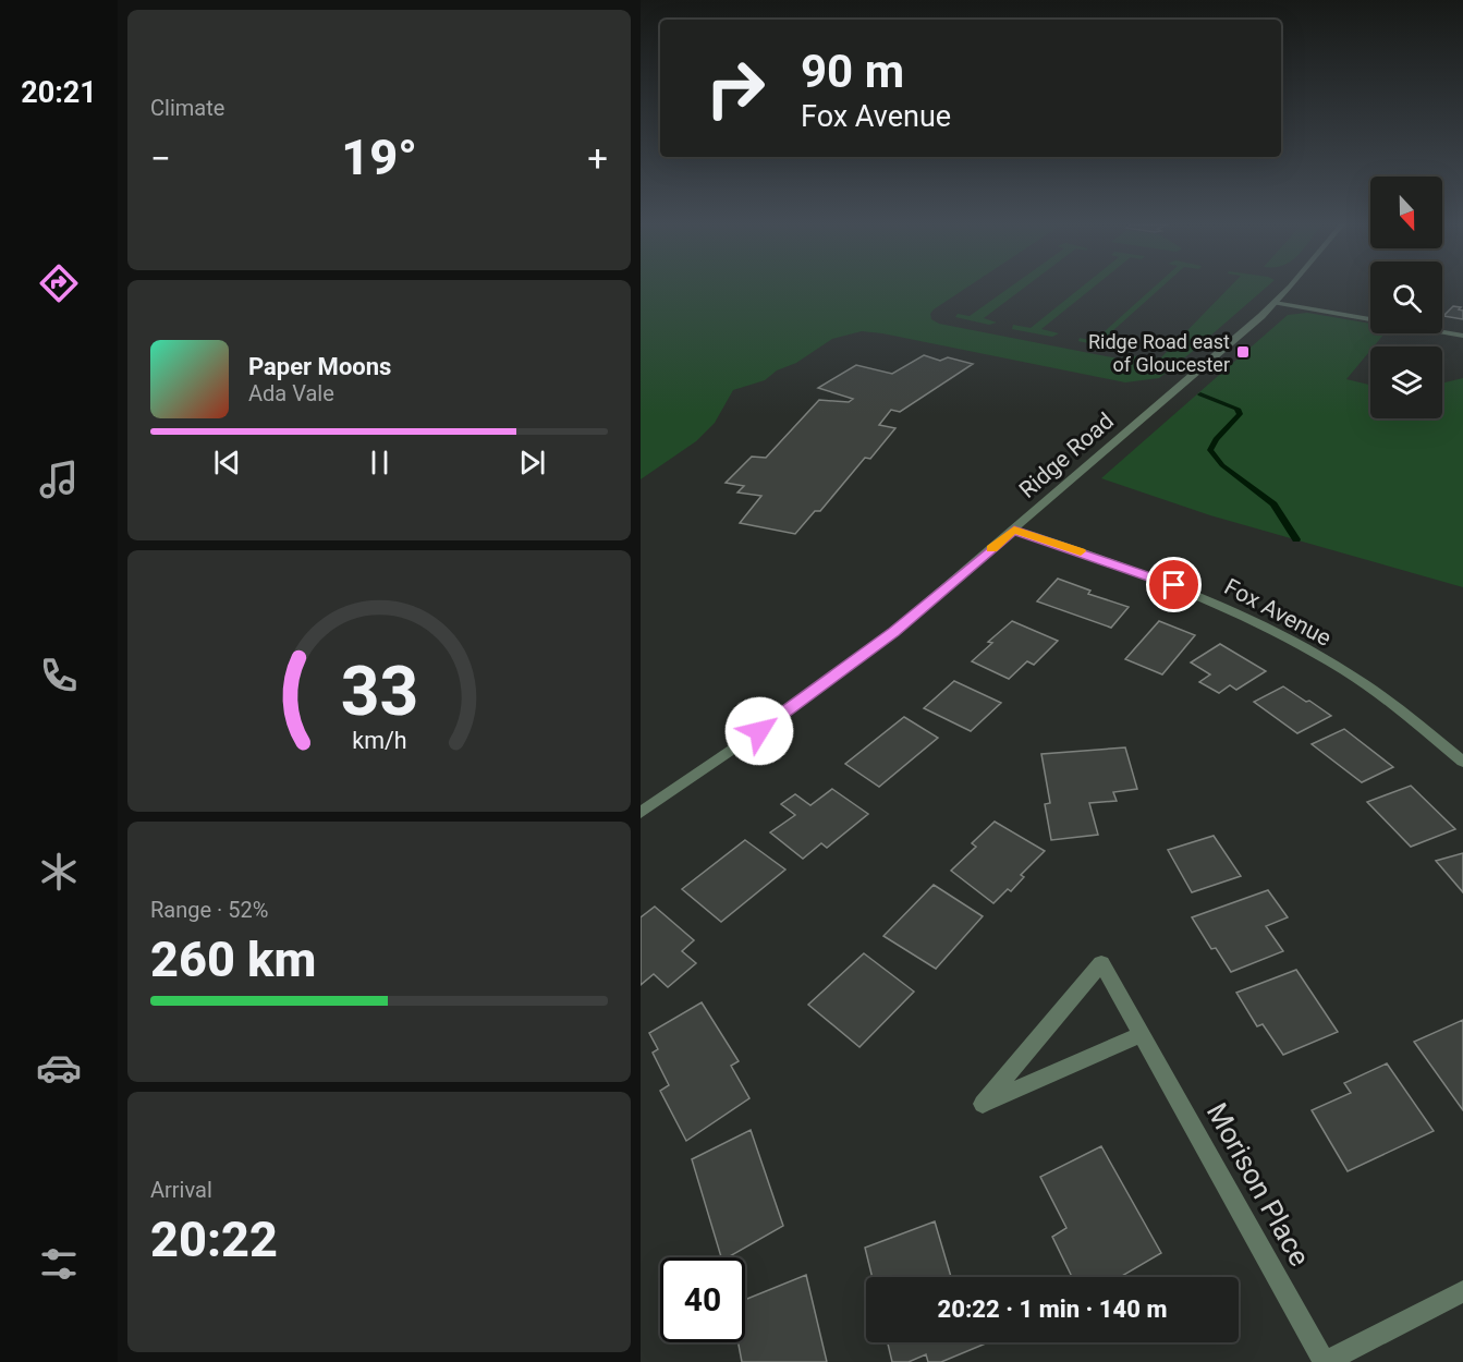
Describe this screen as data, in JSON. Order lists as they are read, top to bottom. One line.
{"streets":{"street":["Ridge Road","Fox Avenue","Morison Place"]},"crossings":[["Ridge Road","Fox Avenue"]],"places":{"transit":["Ridge Road east of Gloucester"]},"north":"bottom","page":{"tabs":"20:21","tile":["Climate",["Range · 52%","260 km"],["Arrival","20:22"]],"turn":["90 m","Fox Avenue"],"heat":["−","19°","+"],"song":["Paper Moons","Ada Vale"],"limit":"40","trip":"20:22 · 1 min · 140 m","gauge":["33","km/h"]}}
